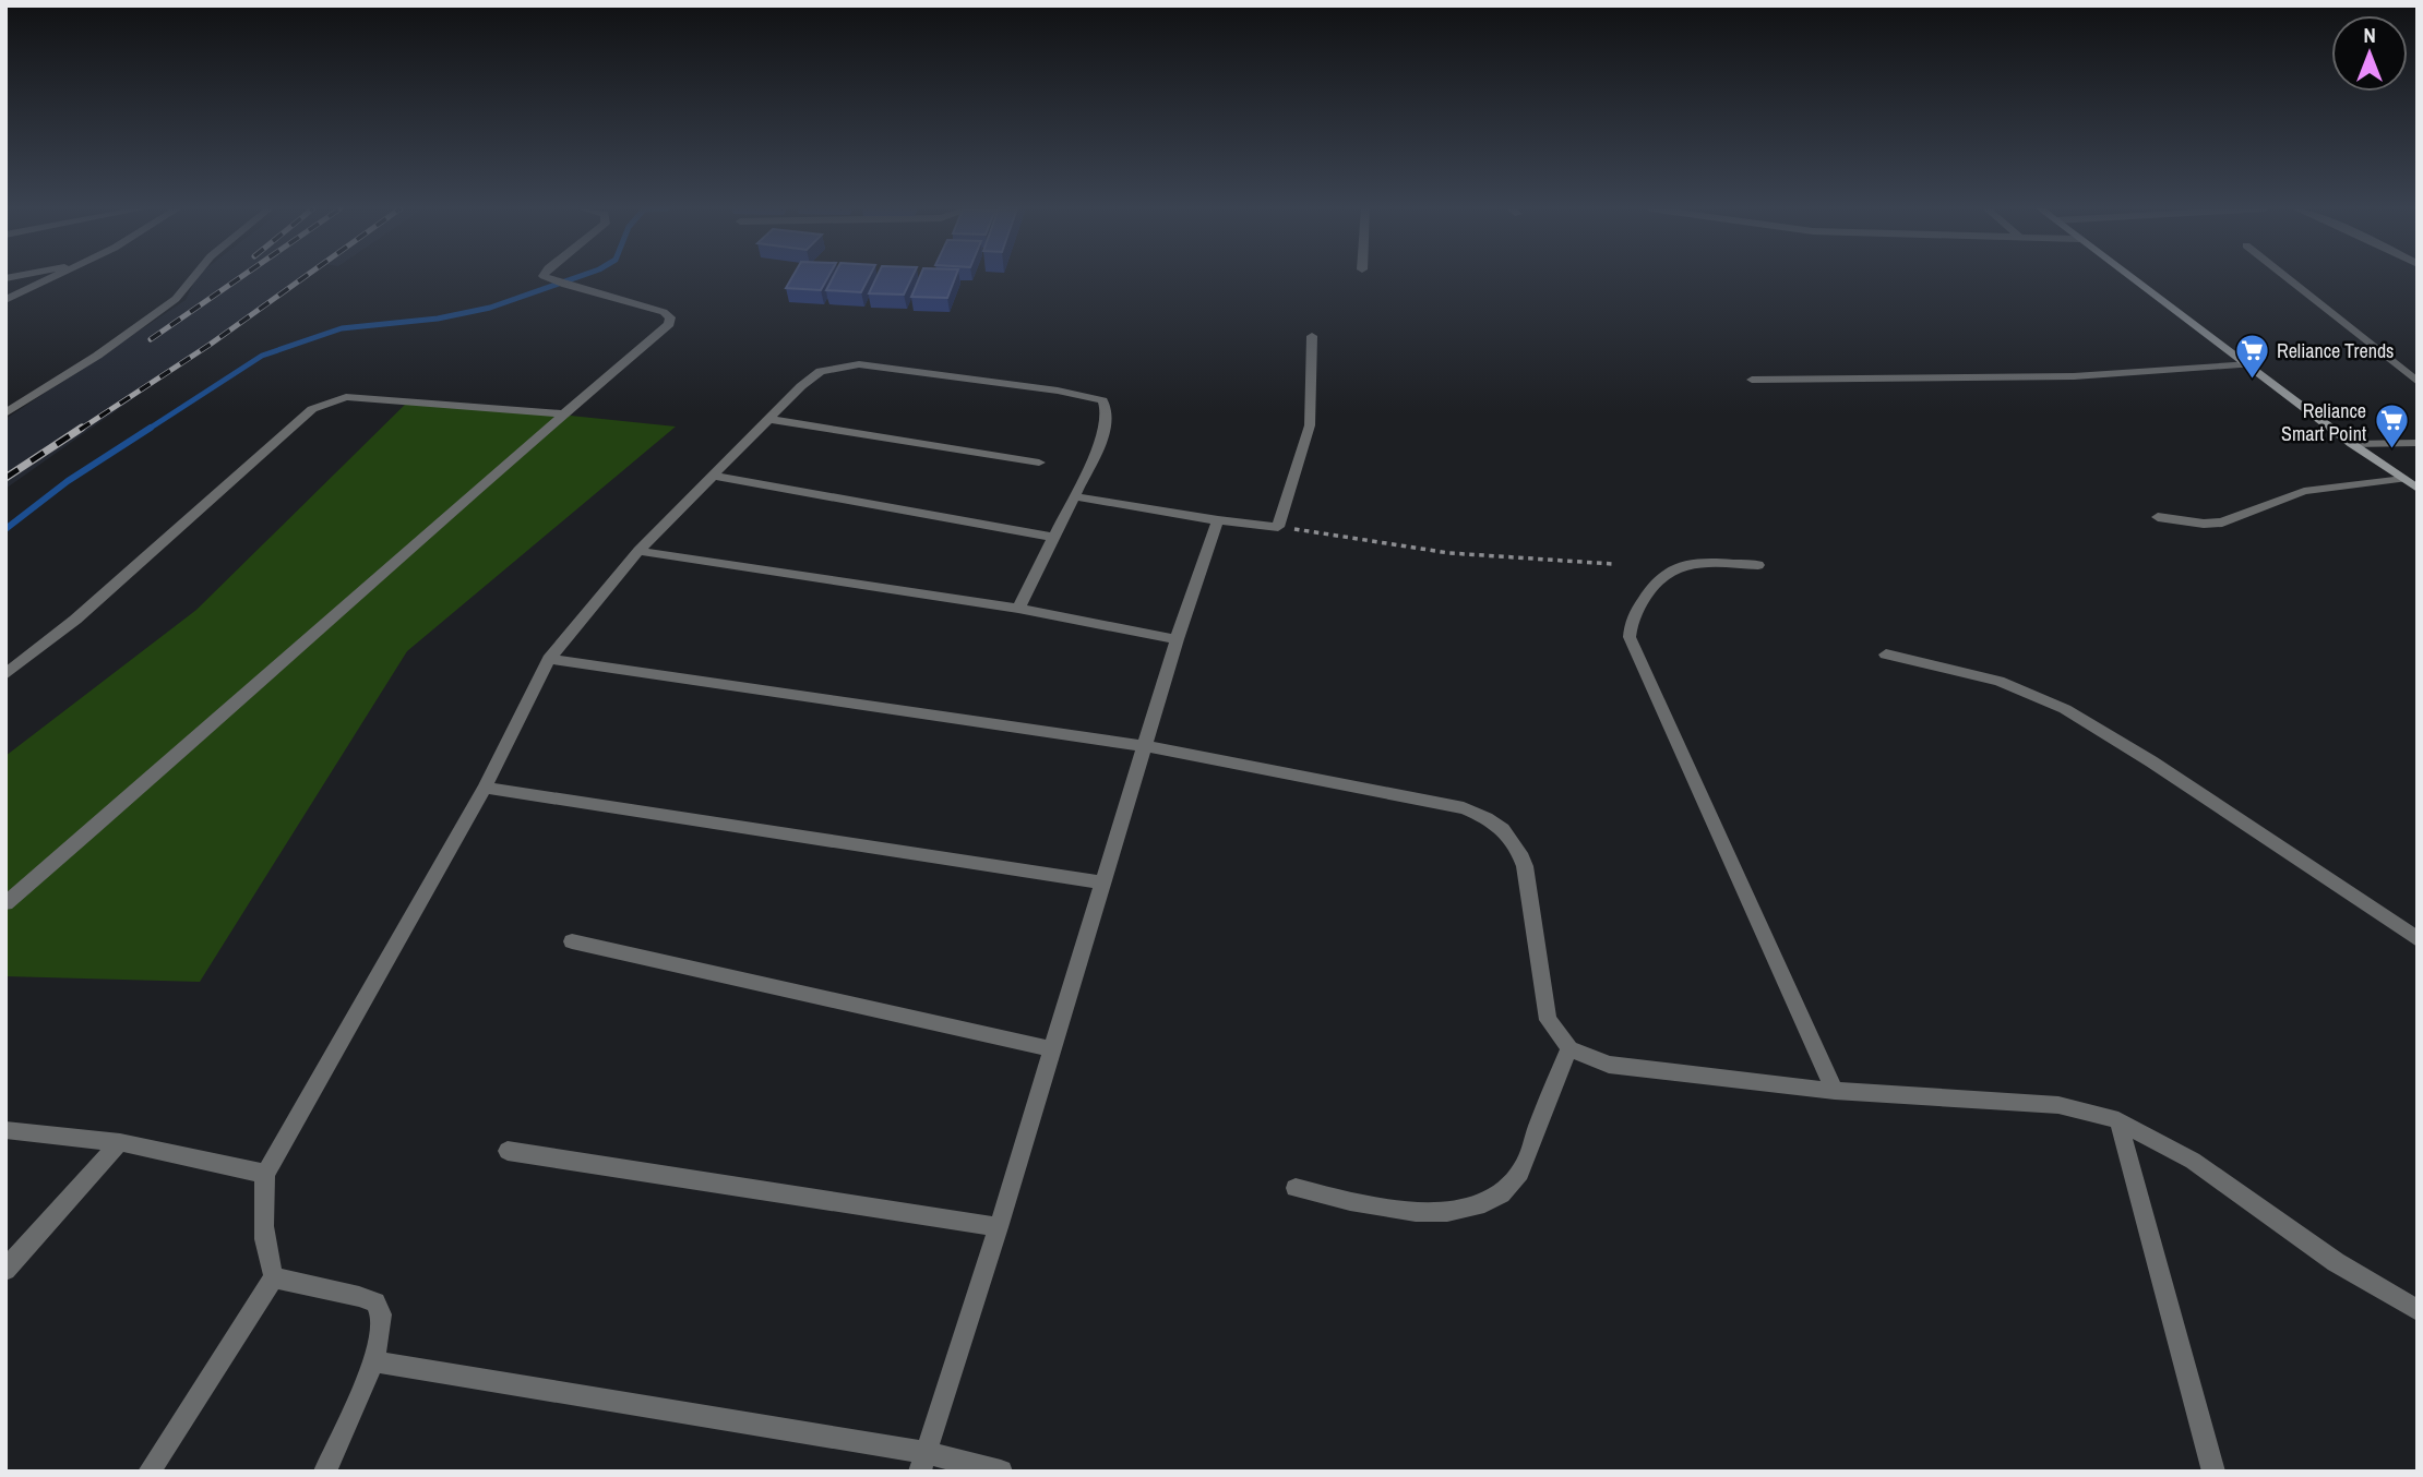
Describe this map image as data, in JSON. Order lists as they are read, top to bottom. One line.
{"places":{"supermarket":["Reliance Trends","Reliance Smart Point"]},"north":"top"}
